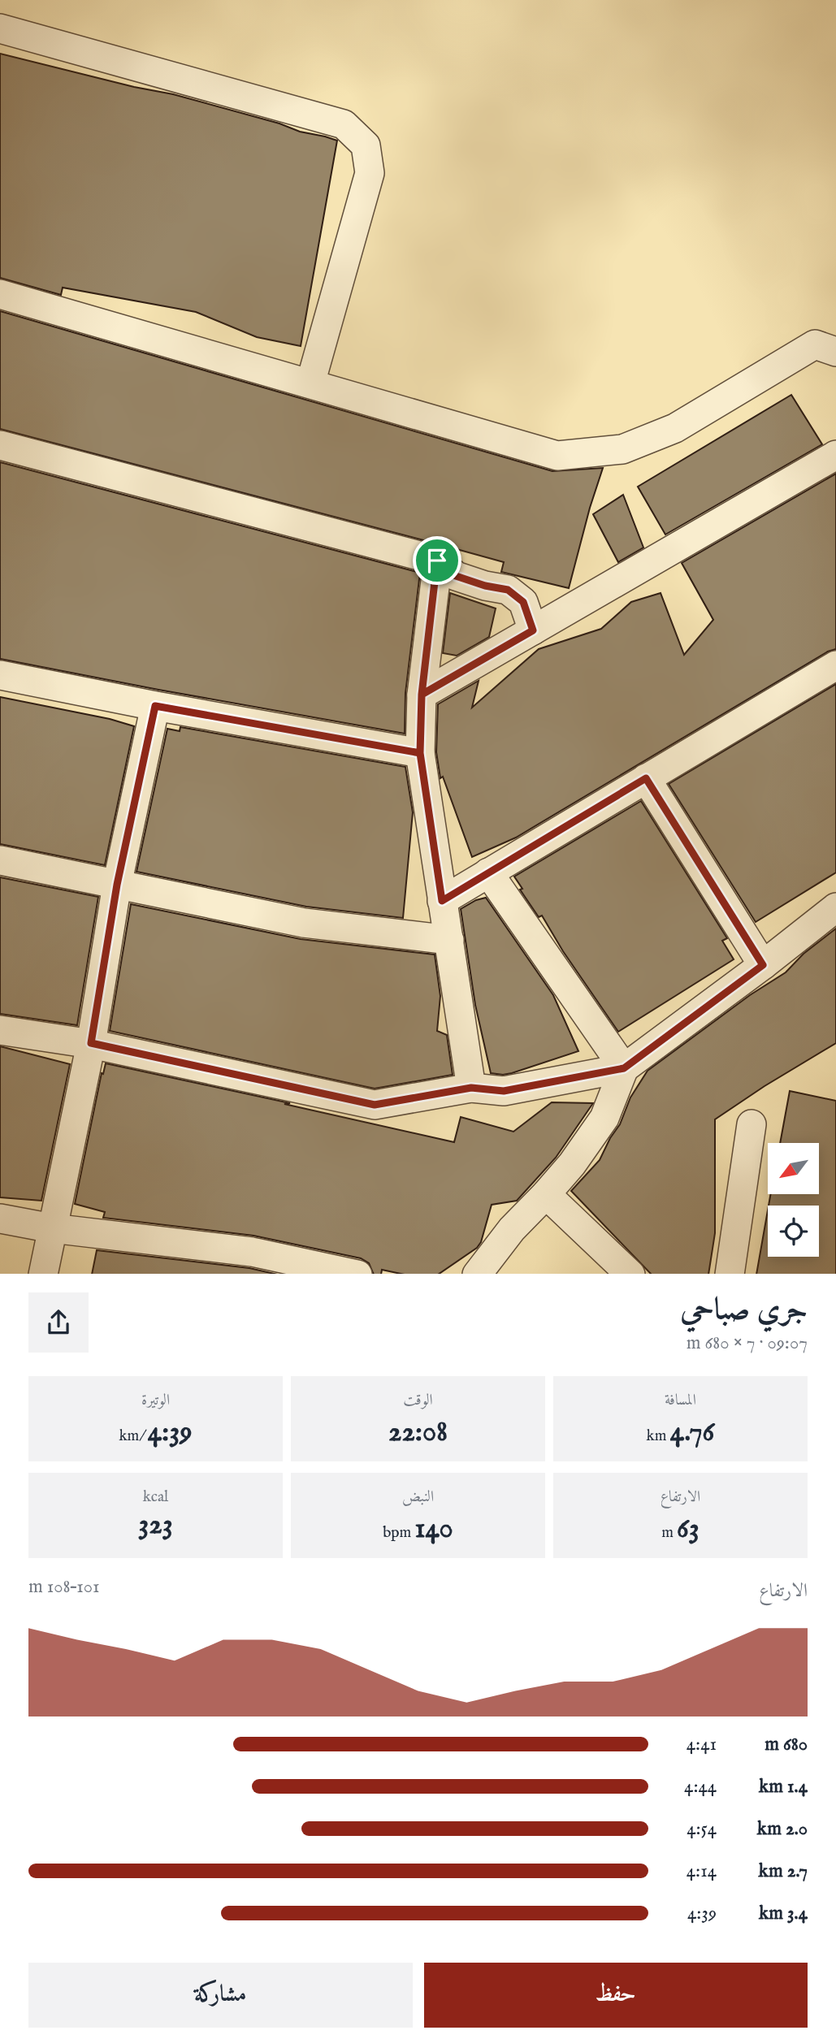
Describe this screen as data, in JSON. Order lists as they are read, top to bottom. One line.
{"north":"bottom left","page":{"heading":["جري صباحي","09:07 · 7 × 680 m"],"stats":[["المسافة","4.76 km"],["الوقت","22:08"],["الوتيرة","4:39 /km"],["الارتفاع","63 m"],["النبض","140 bpm"],["kcal","323"]],"chart":["الارتفاع","101–108 m"],"list":[{"name":"680 m","note":"4:41"},{"name":"1.4 km","note":"4:44"},{"name":"2.0 km","note":"4:54"},{"name":"2.7 km","note":"4:14"},{"name":"3.4 km","note":"4:39"}],"buttons":["حفظ","مشاركة"]}}
